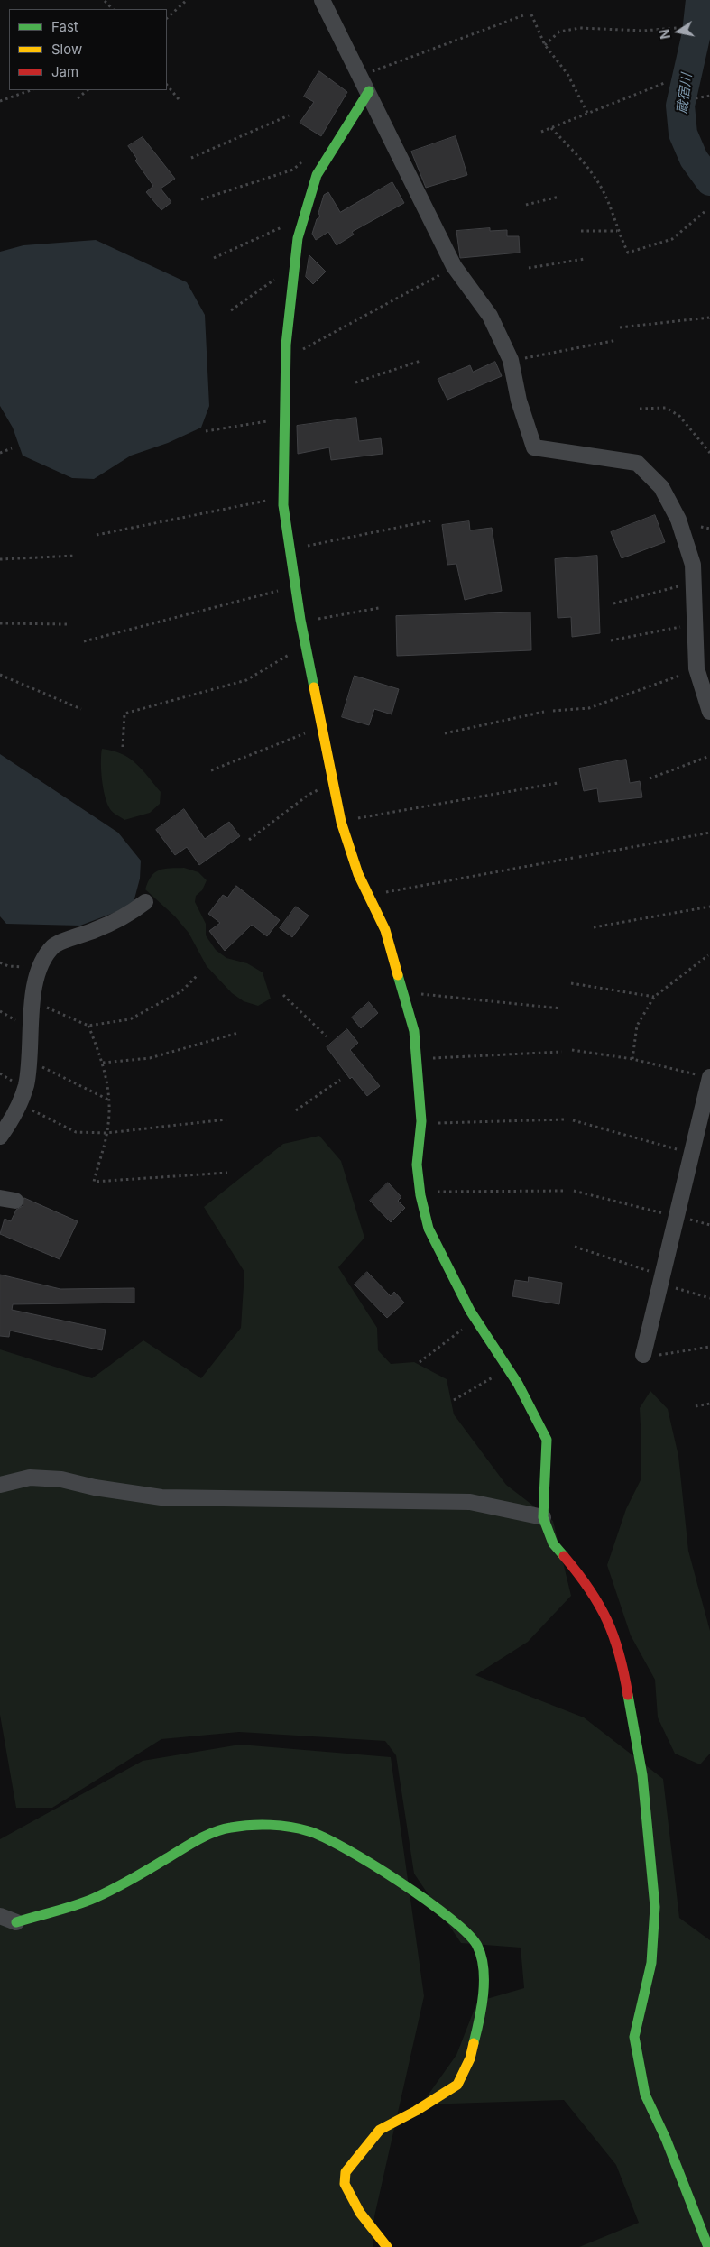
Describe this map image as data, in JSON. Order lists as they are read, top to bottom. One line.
{"water":["蔵宿川"],"legend":["Fast","Slow","Jam"],"north":"left"}
